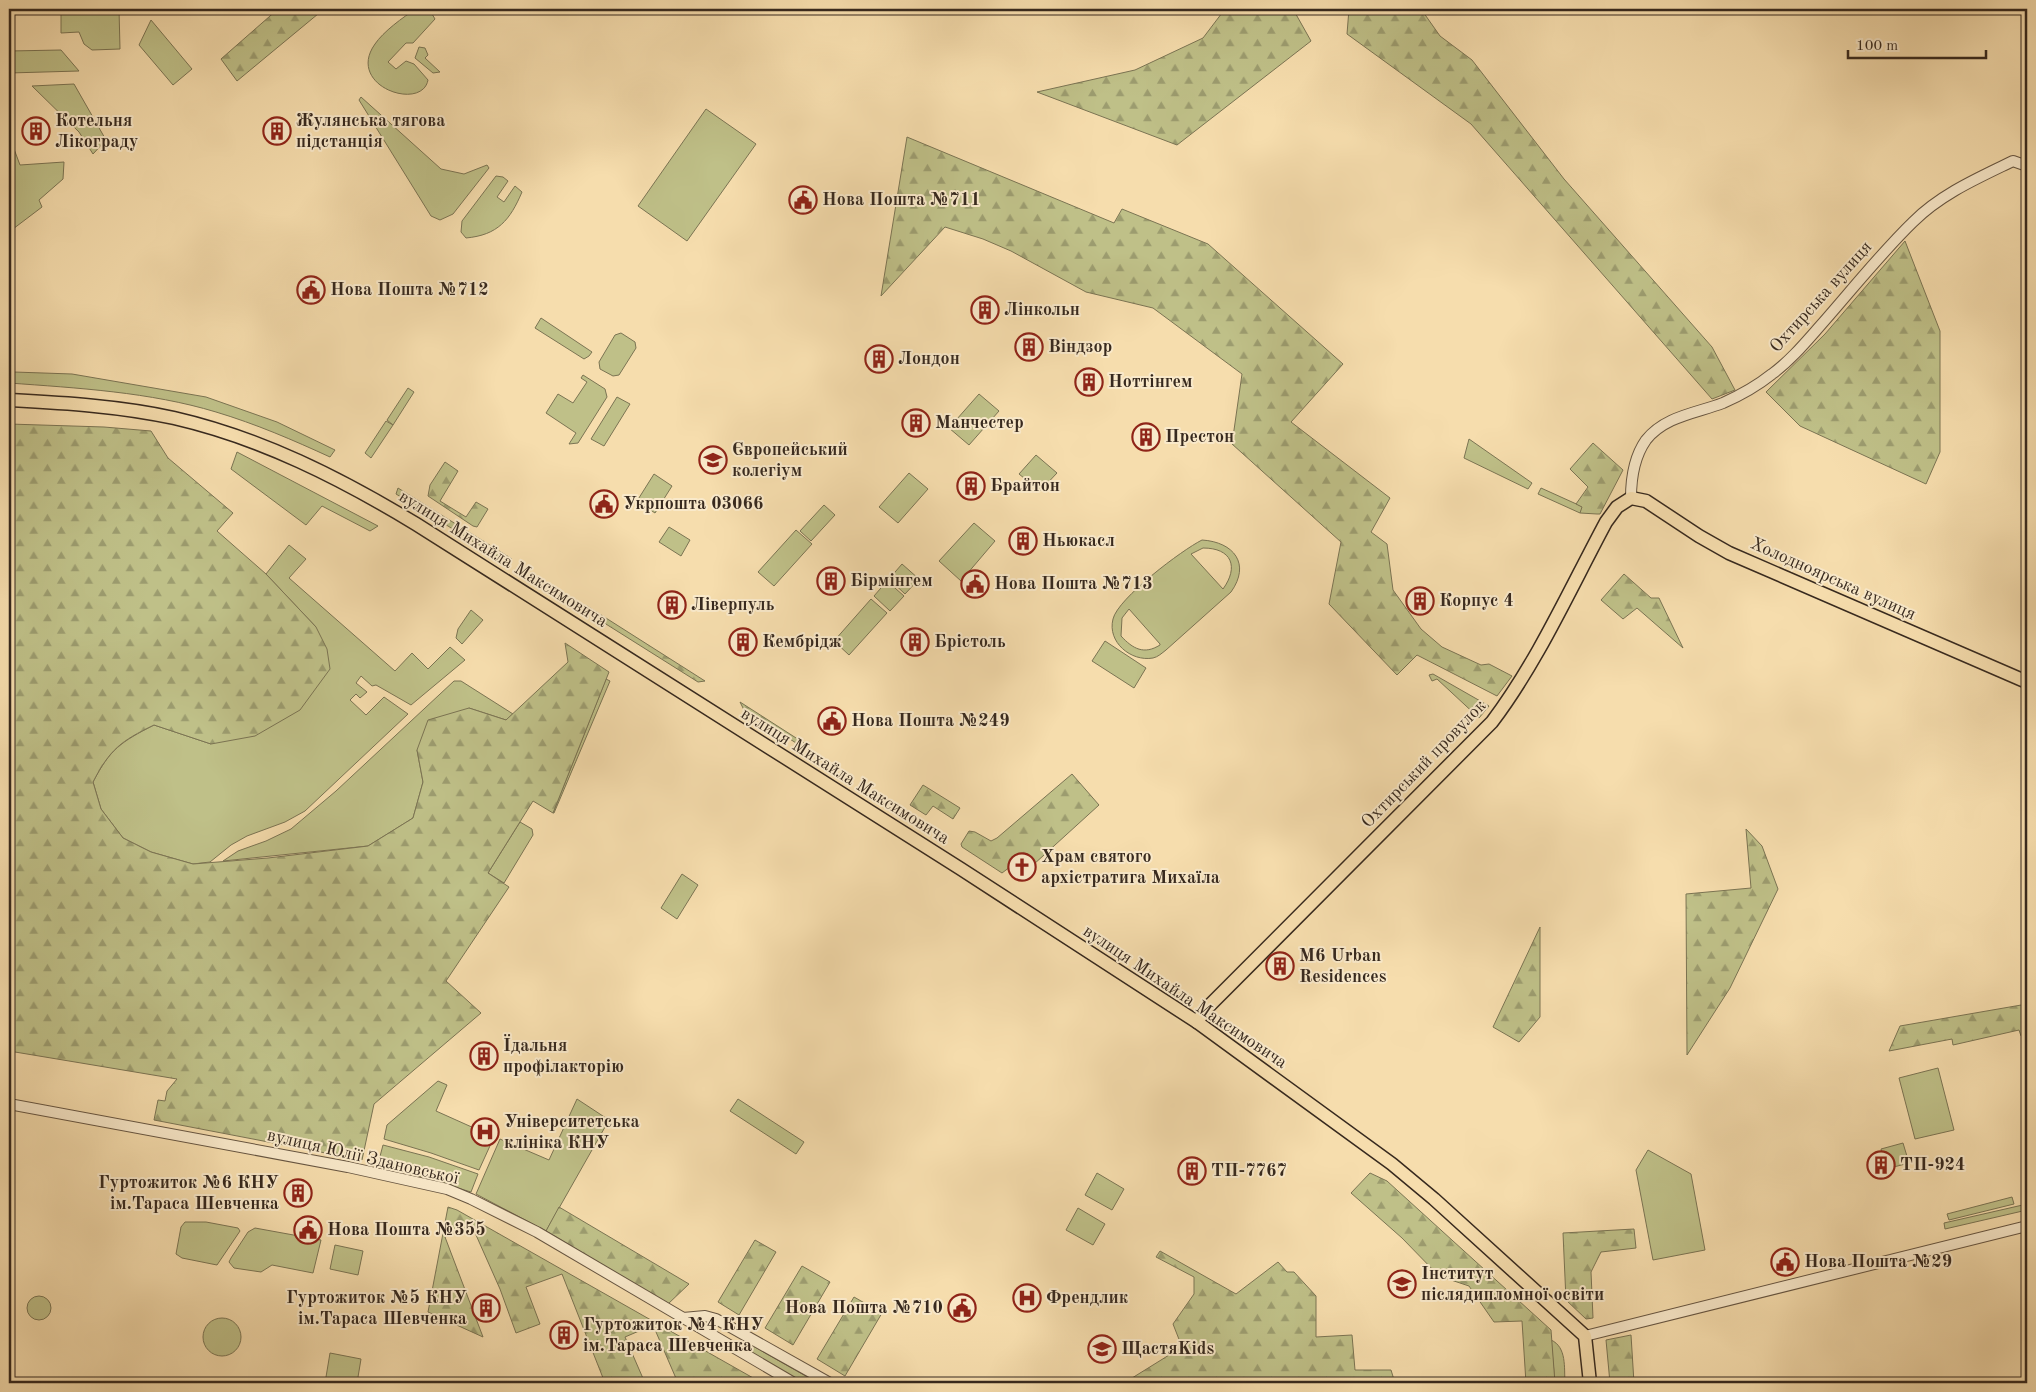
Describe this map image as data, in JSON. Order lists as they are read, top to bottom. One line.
{"streets":{"main road":["вулиця Михайла Максимовича","Холодноярська вулиця","Охтирський провулок"],"street":["Охтирська вулиця","вулиця Юлії Здановської"]},"crossings":[["Охтирська вулиця","Холодноярська вулиця"],["Охтирська вулиця","Охтирський провулок"],["вулиця Михайла Максимовича","Охтирський провулок"],["Холодноярська вулиця","Охтирський провулок"]],"places":{"building":["Котельня Лікограду","Жулянська тягова підстанція","Лінкольн","Віндзор","Лондон","Ноттінгем","Манчестер","Престон","Брайтон","Ньюкасл","Бірмінгем","Корпус 4","Ліверпуль","Кембрідж","Брістоль","M6 Urban Residences","Їдальня профілакторію","ТП-924","ТП-7767","Гуртожиток №6 КНУ ім.Тараса Шевченка","Гуртожиток №5 КНУ ім.Тараса Шевченка","Гуртожиток №4 КНУ ім.Тараса Шевченка"],"public building":["Нова Пошта №711","Нова Пошта №712","Укрпошта 03066","Нова Пошта №713","Нова Пошта №249","Нова Пошта №355","Нова Пошта №29","Нова Пошта №710"],"school or university":["Європейський колегіум","Інститут післядипломної освіти","ЩастяKids"],"church":["Храм святого архістратига Михаїла"],"hospital":["Університетська клініка КНУ","Френдлик"]},"scale_bar":"100 m"}
